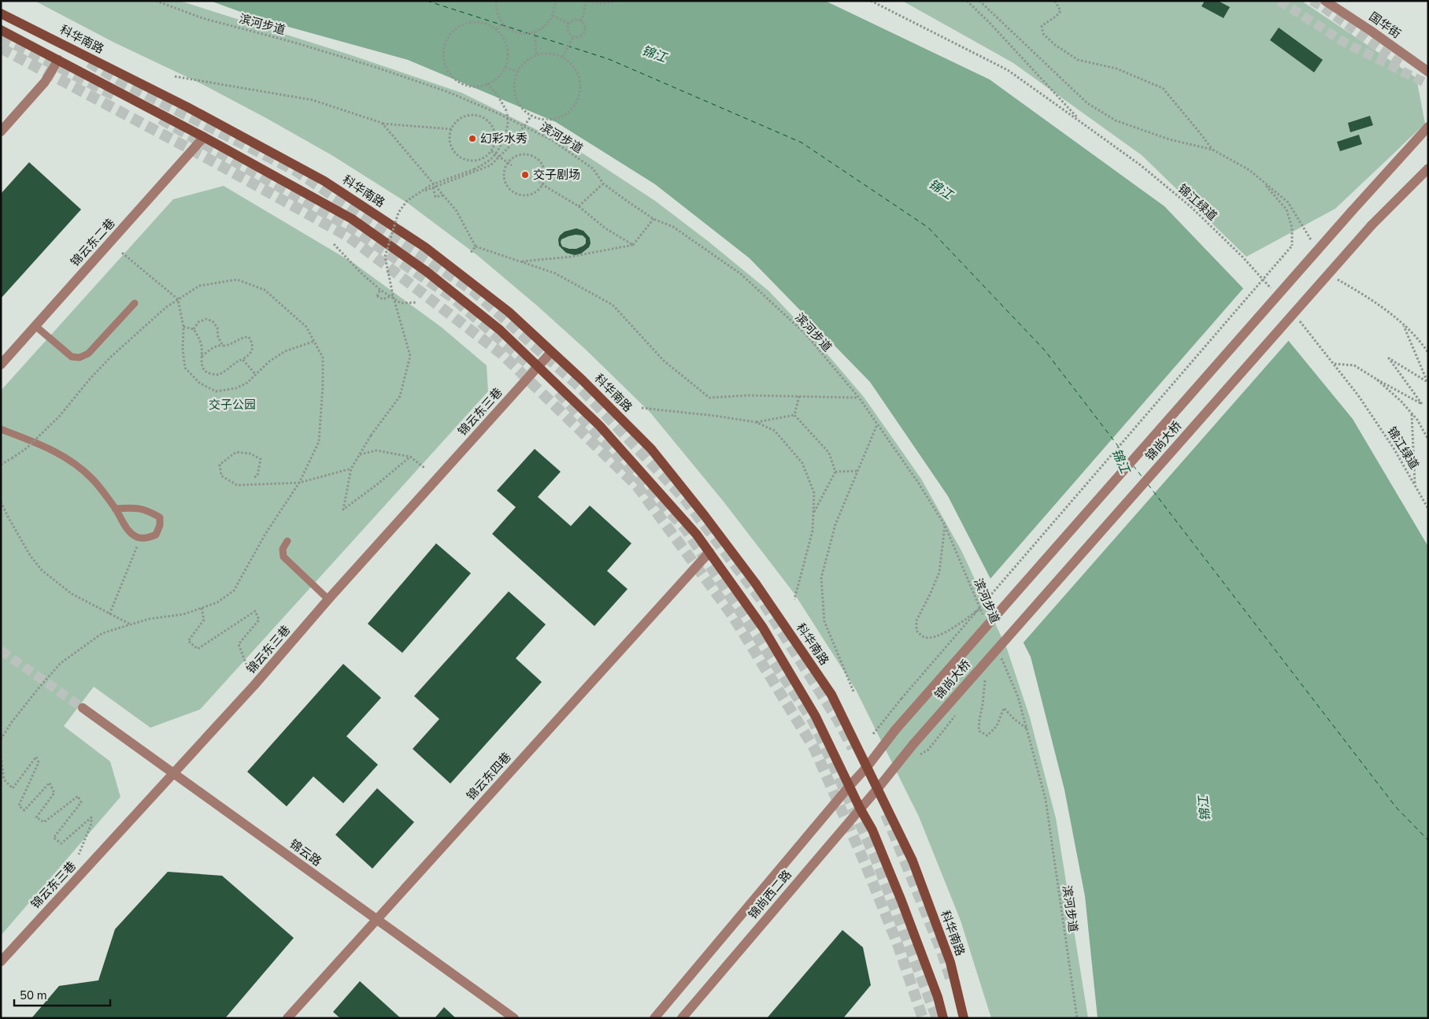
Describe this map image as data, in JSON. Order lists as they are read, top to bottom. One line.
{"streets":{"main road":["科华南路"],"street":["国华街","锦云东二巷","锦云东三巷","锦尚大桥","锦云东四巷","锦云路","锦尚西二路"],"path":["滨河步道","锦江绿道"]},"crossings":[["科华南路","锦云东三巷"],["科华南路","锦尚大桥"],["科华南路","锦尚西二路"],["锦云东三巷","锦云路"],["锦尚大桥","锦尚西二路"],["锦云东四巷","锦云路"]],"water":["锦江"],"parks":["交子公园"],"places":["幻彩水秀","交子剧场"],"scale_bar":"50 m"}
